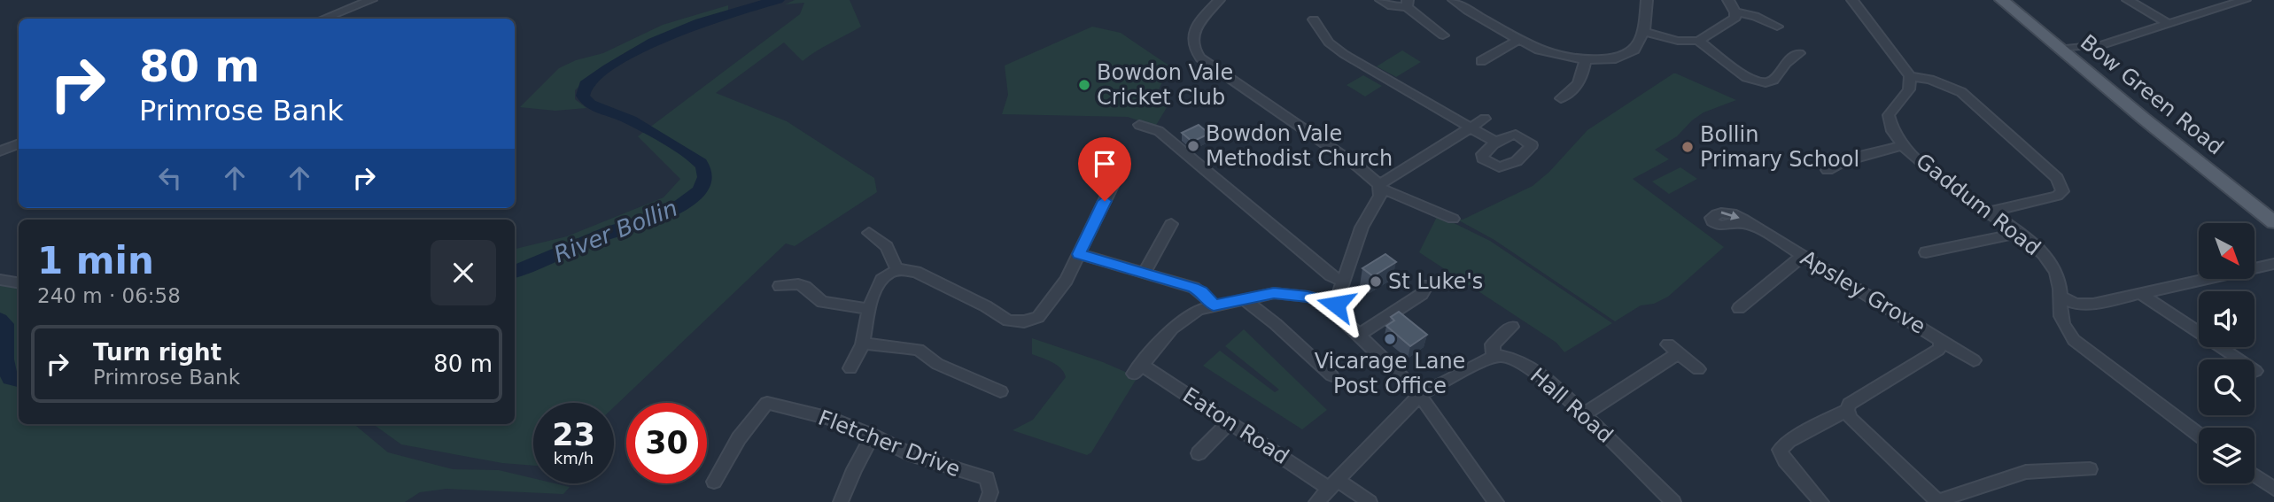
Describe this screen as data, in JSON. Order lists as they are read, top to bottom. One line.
{"streets":{"main road":["Bow Green Road"],"street":["Gaddum Road","Apsley Grove","Hall Road","Eaton Road","Fletcher Drive"]},"water":["River Bollin"],"places":["Bowdon Vale Cricket Club","Bowdon Vale Methodist Church","Bollin Primary School","St Luke's","Vicarage Lane Post Office"],"north":"bottom right","page":{"turn":["80 m","Primrose Bank"],"heading":["1 min","240 m · 06:58"],"list":[{"name":"Turn right","note":"Primrose Bank","value":"80 m"}],"speed":"23 km/h","limit":"30"}}
